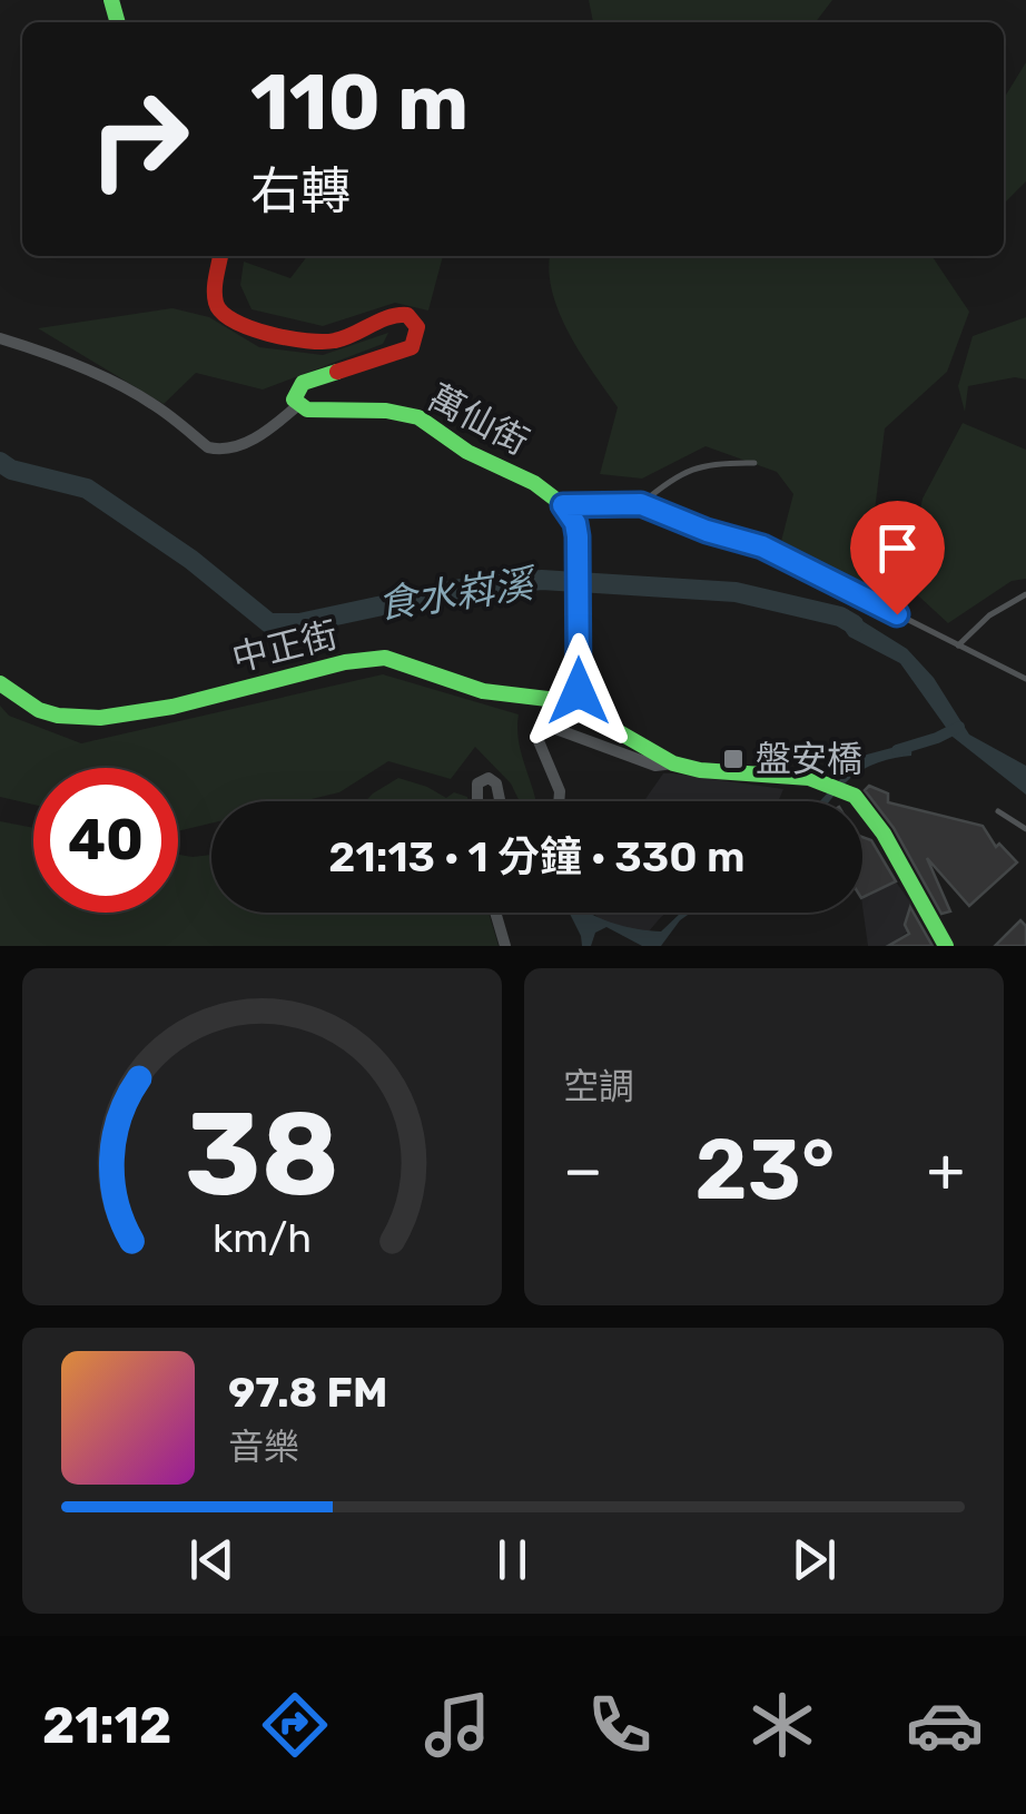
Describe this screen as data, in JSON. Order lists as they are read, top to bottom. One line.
{"streets":{"street":["萬仙街","中正街"]},"water":["食水嵙溪"],"places":{"transit":["盤安橋"]},"page":{"turn":["110 m","右轉"],"limit":"40","trip":"21:13 · 1 分鐘 · 330 m","tile":"空調","heat":["−","23°","+"],"song":["97.8 FM","音樂"],"tabs":"21:12","gauge":["38","km/h"]}}
